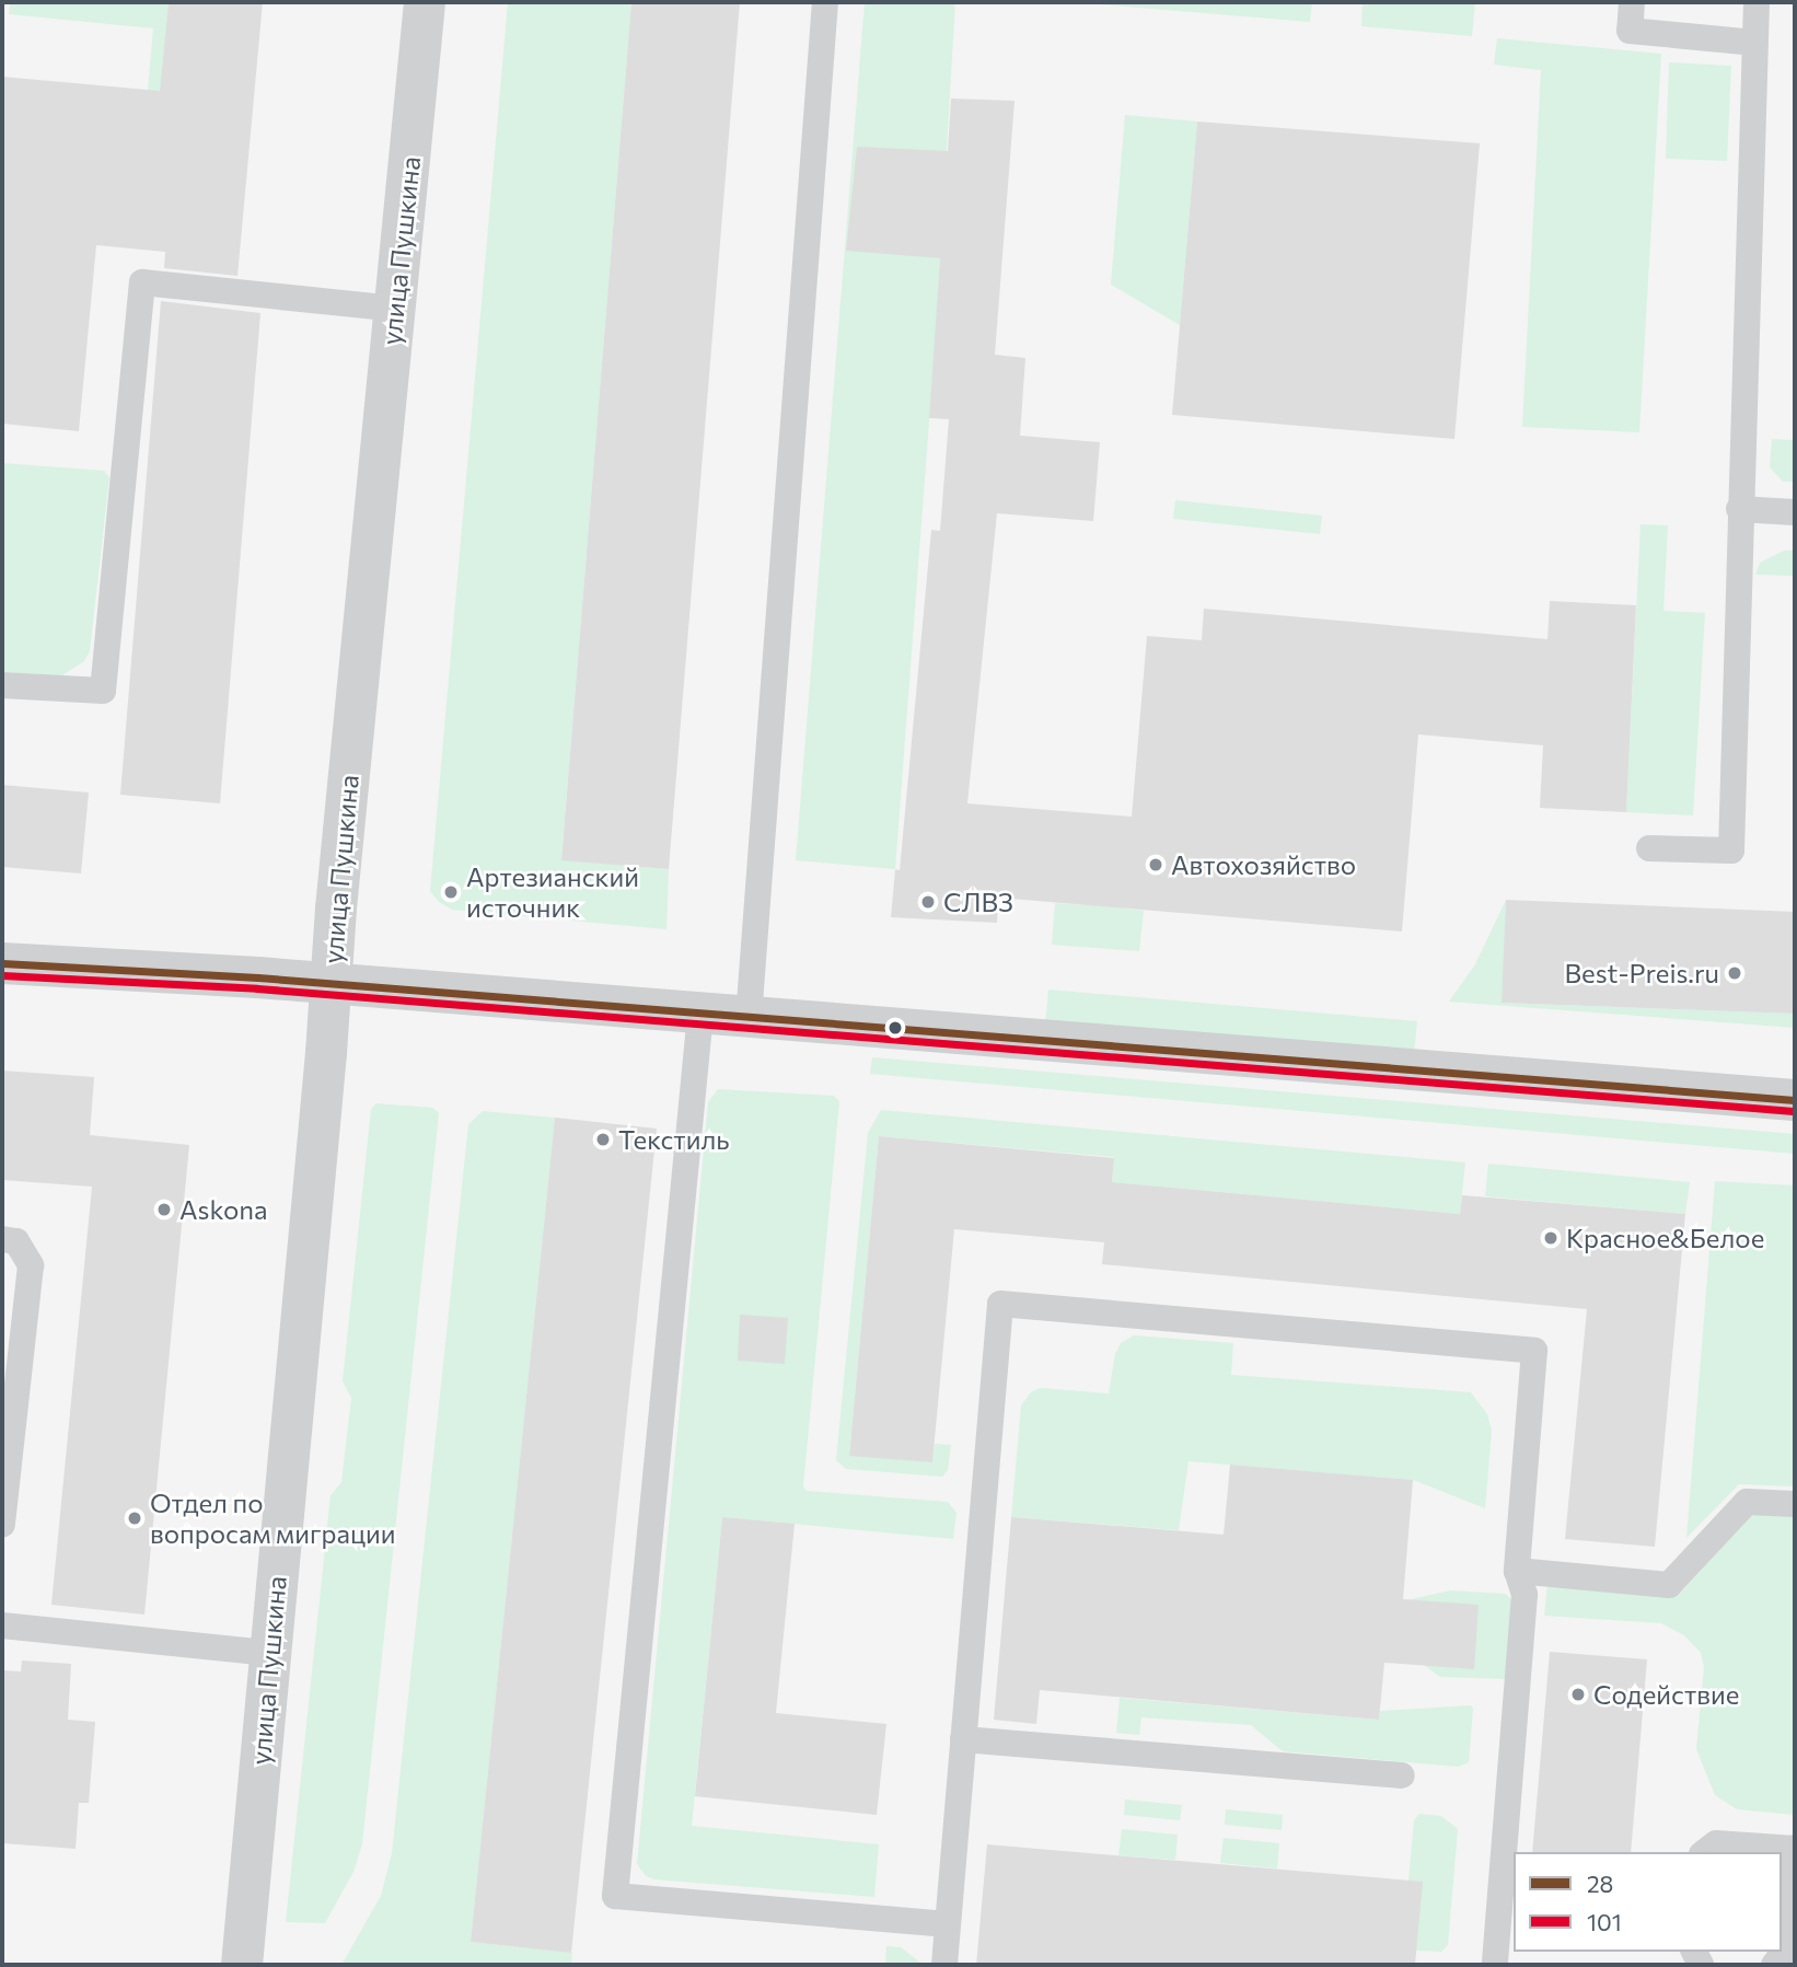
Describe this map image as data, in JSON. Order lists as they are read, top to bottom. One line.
{"streets":{"street":["улица Пушкина"]},"places":["Автохозяйство","Артезианский источник","СЛВЗ","Best-Preis.ru","Текстиль","Askona","Красное&Белое","Отдел по вопросам миграции","Содействие"],"lines":["transit line 28","transit line 101"],"legend":["28","101"]}
